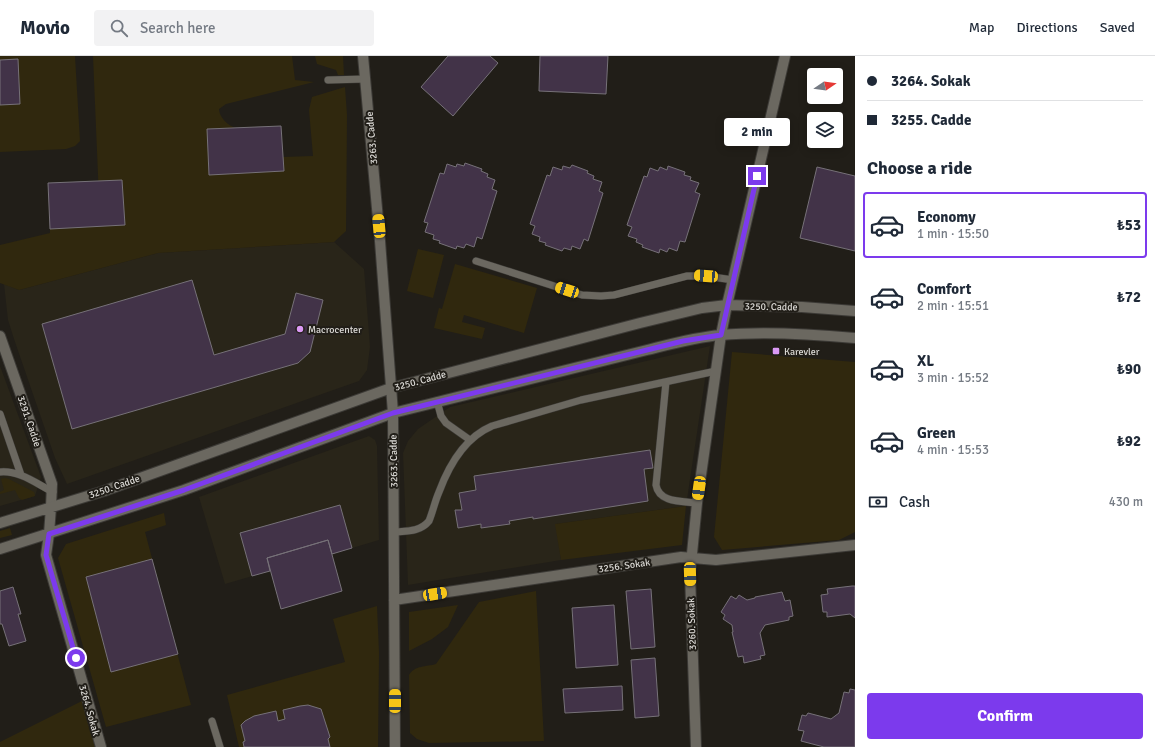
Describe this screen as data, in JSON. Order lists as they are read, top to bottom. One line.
{"streets":{"street":["3263. Cadde","3250. Cadde","3291. Cadde","3256. Sokak","3260. Sokak","3264. Sokak"]},"crossings":[["3263. Cadde","3250. Cadde"],["3263. Cadde","3256. Sokak"],["3250. Cadde","3291. Cadde"],["3250. Cadde","3260. Sokak"],["3250. Cadde","3264. Sokak"],["3291. Cadde","3264. Sokak"],["3256. Sokak","3260. Sokak"]],"places":{"other":["Macrocenter"],"transit":["Karevler"]},"north":"right","page":{"header":"Movio","search":"Search here","nav":["Map","Directions","Saved"],"banner":["3264. Sokak","3255. Cadde"],"bubble":"2 min","heading":"Choose a ride","list":[{"name":"Economy","note":"1 min · 15:50","value":"₺53"},{"name":"Comfort","note":"2 min · 15:51","value":"₺72"},{"name":"XL","note":"3 min · 15:52","value":"₺90"},{"name":"Green","note":"4 min · 15:53","value":"₺92"}],"pay":["Cash","430 m"],"buttons":"Confirm"}}
